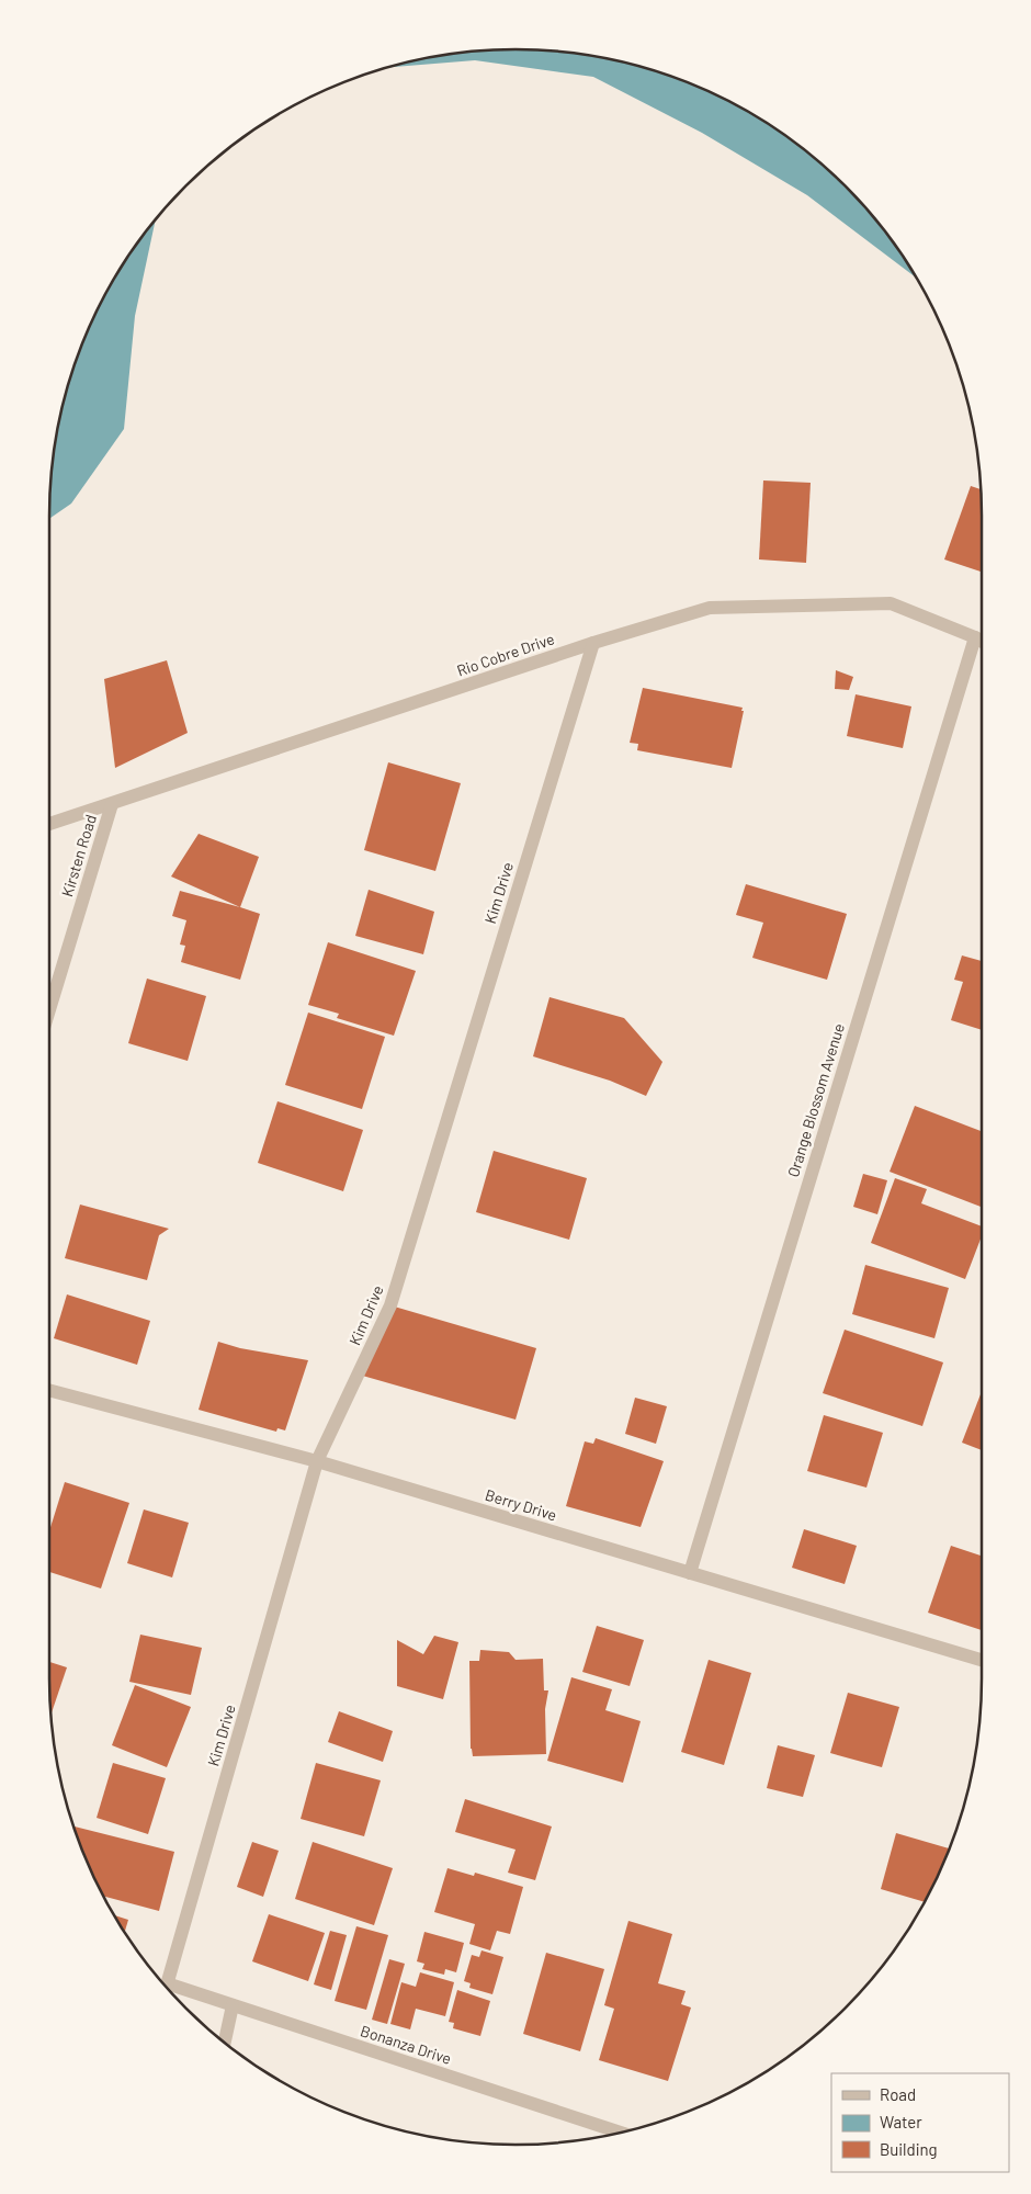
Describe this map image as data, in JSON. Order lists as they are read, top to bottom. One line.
{"streets":{"street":["Rio Cobre Drive","Kirsten Road","Kim Drive","Orange Blossom Avenue","Berry Drive","Bonanza Drive"]},"crossings":[["Rio Cobre Drive","Kirsten Road"],["Rio Cobre Drive","Kim Drive"],["Rio Cobre Drive","Orange Blossom Avenue"],["Kim Drive","Berry Drive"],["Orange Blossom Avenue","Berry Drive"]],"legend":["Road","Water","Building"]}
